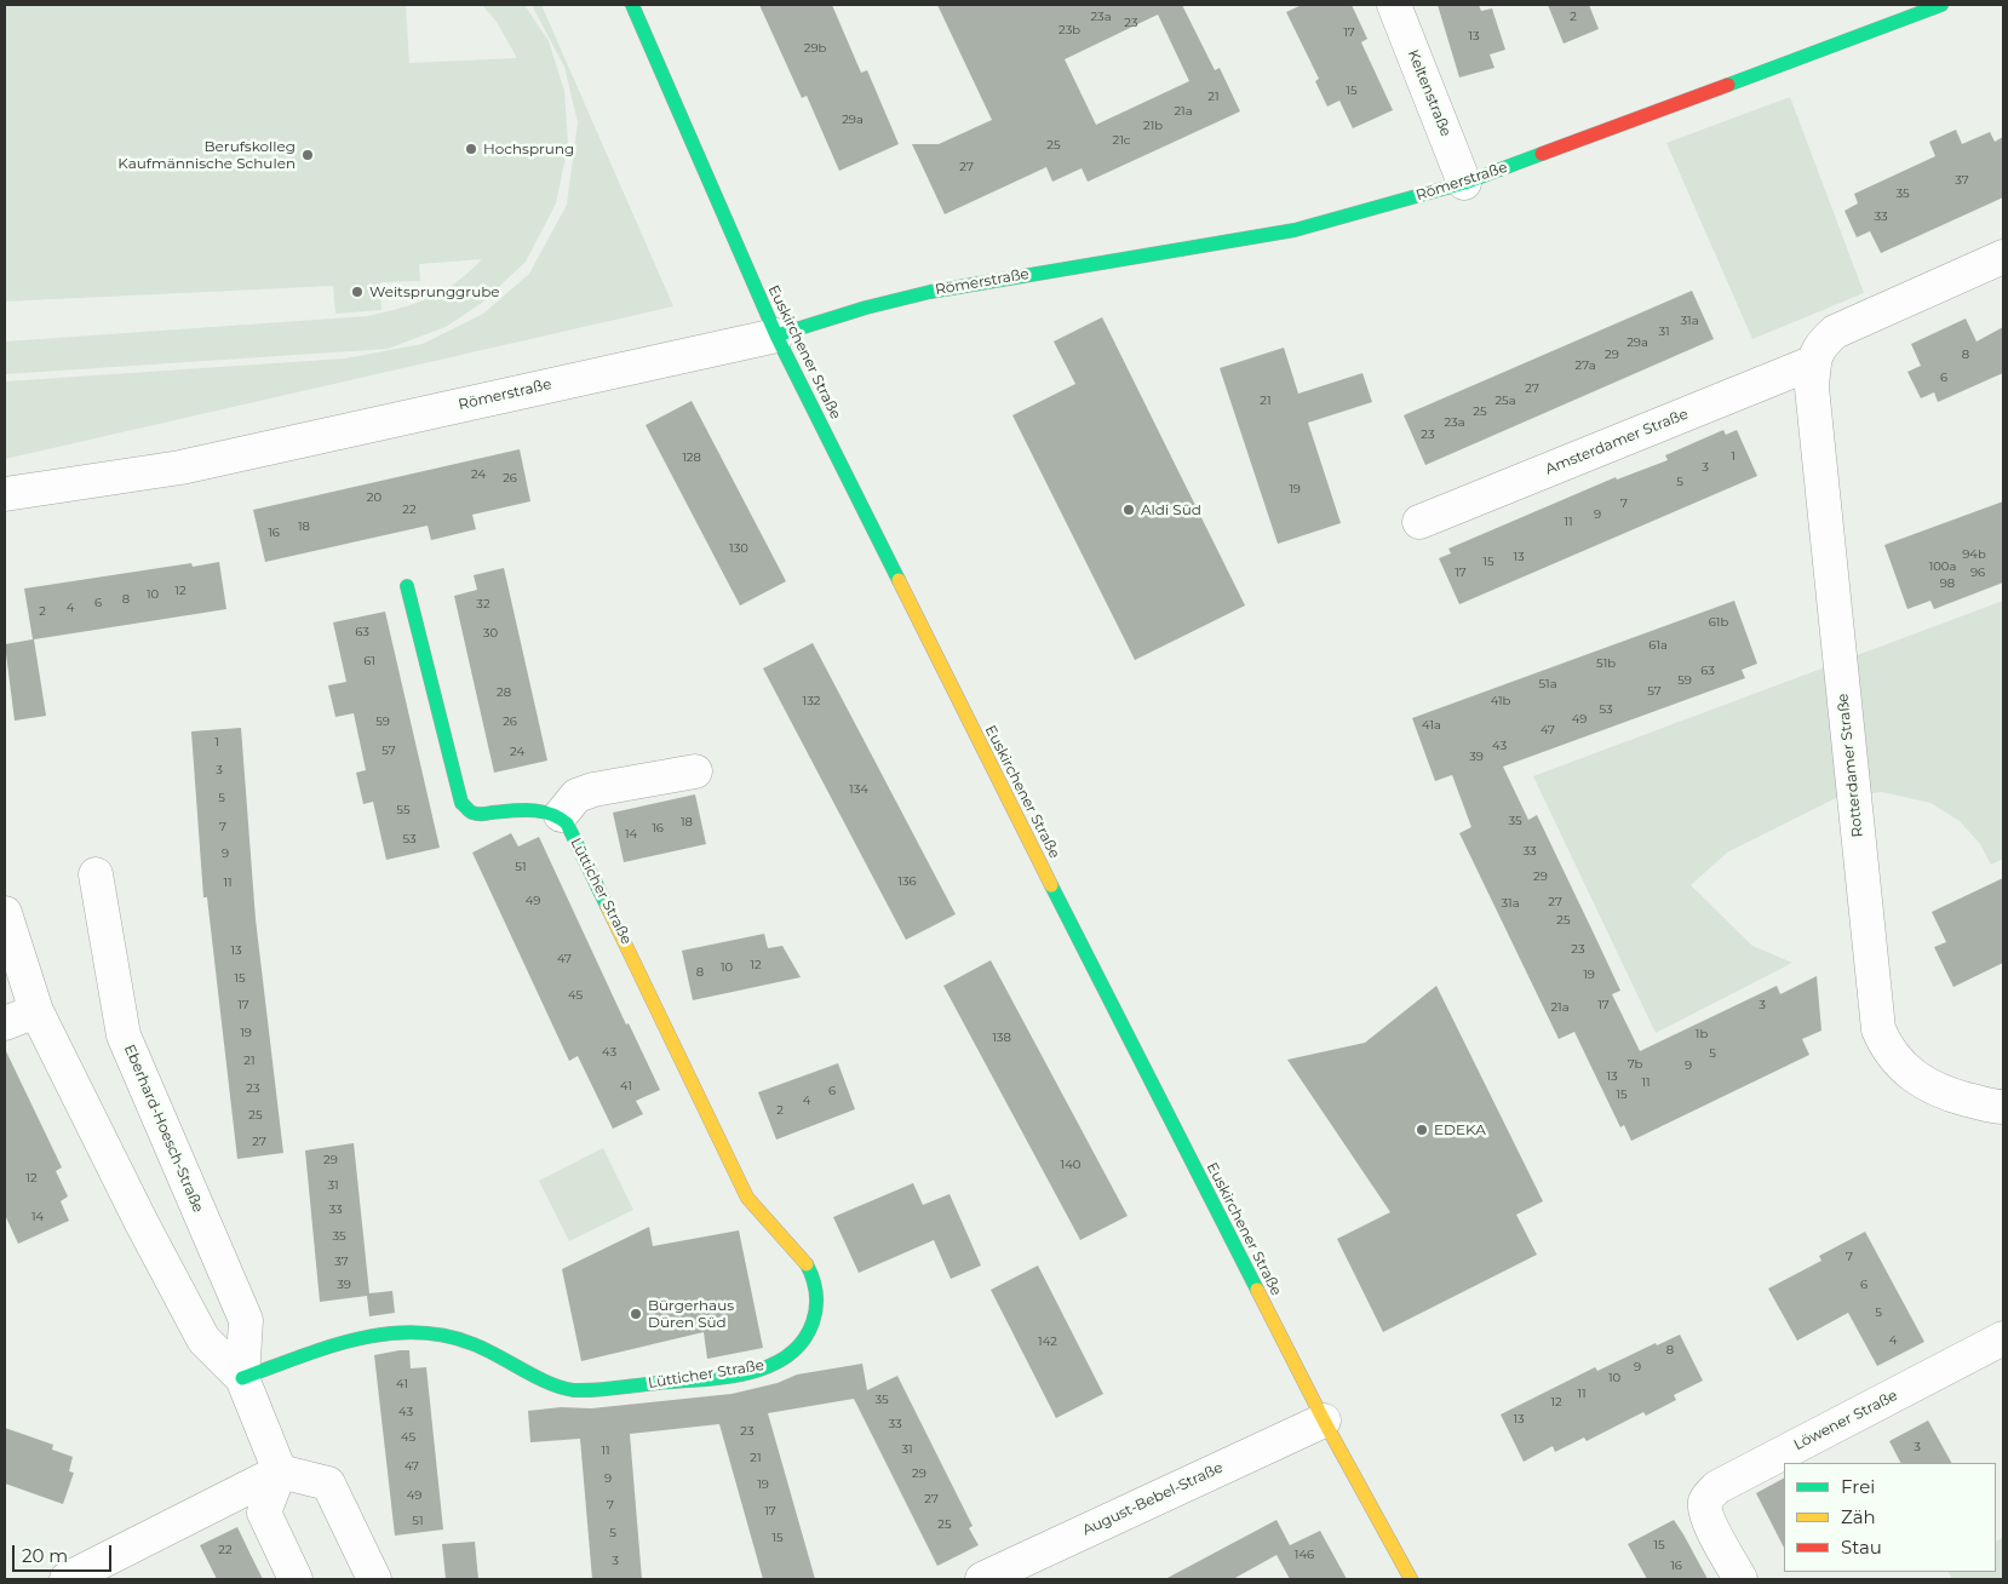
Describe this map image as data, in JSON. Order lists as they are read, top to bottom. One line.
{"streets":{"street":["Keltenstraße","Römerstraße","Euskirchener Straße","Amsterdamer Straße","Rotterdamer Straße","Lütticher Straße","Eberhard-Hoesch-Straße","Löwener Straße","August-Bebel-Straße"]},"crossings":[["Keltenstraße","Römerstraße"],["Römerstraße","Euskirchener Straße"],["Euskirchener Straße","August-Bebel-Straße"],["Amsterdamer Straße","Rotterdamer Straße"],["Lütticher Straße","Eberhard-Hoesch-Straße"]],"places":["Hochsprung","Berufskolleg Kaufmännische Schulen","Weitsprunggrube","Aldi Süd","EDEKA","Bürgerhaus Düren Süd"],"house_numbers":["23a","2","23","23b","17","13","29b","15","21","21a","29a","21b","21c","25","27","37","35","33","31a","31","29a","29","8","27a","6","27","21","25a","25","23a","23","1","128","3","24","26","5","19","20","7","22","9","11","18","16","130","94b","13","15","100a","17","96","98","12","10","8","6","32","4","2","61b","63","30","61a","61","51b","63","59","51a","57","28","132","41b","53","49","59","26","41a","47","1","43","57","24","39","3","134","5","55","35","18","7","16","14","53","33","9","51","29","136","11","49","27","31a","25","23","13","47","12","10","8","19","15","45","17","17","3","21a","19","1b","138","43","5","21","7b","9","13","11","41","23","6","15","4","2","25","27","29","140","12","31","33","14","35","7","37","39","6","5","4","142","8","9","10","41","11","35","12","43","13","33","23","45","3","31","11","21","47","29","9","19","49","27","7","17","51","25","5","15","15","22","146","3","16"],"legend":["Frei","Zäh","Stau"],"scale_bar":"20 m"}
